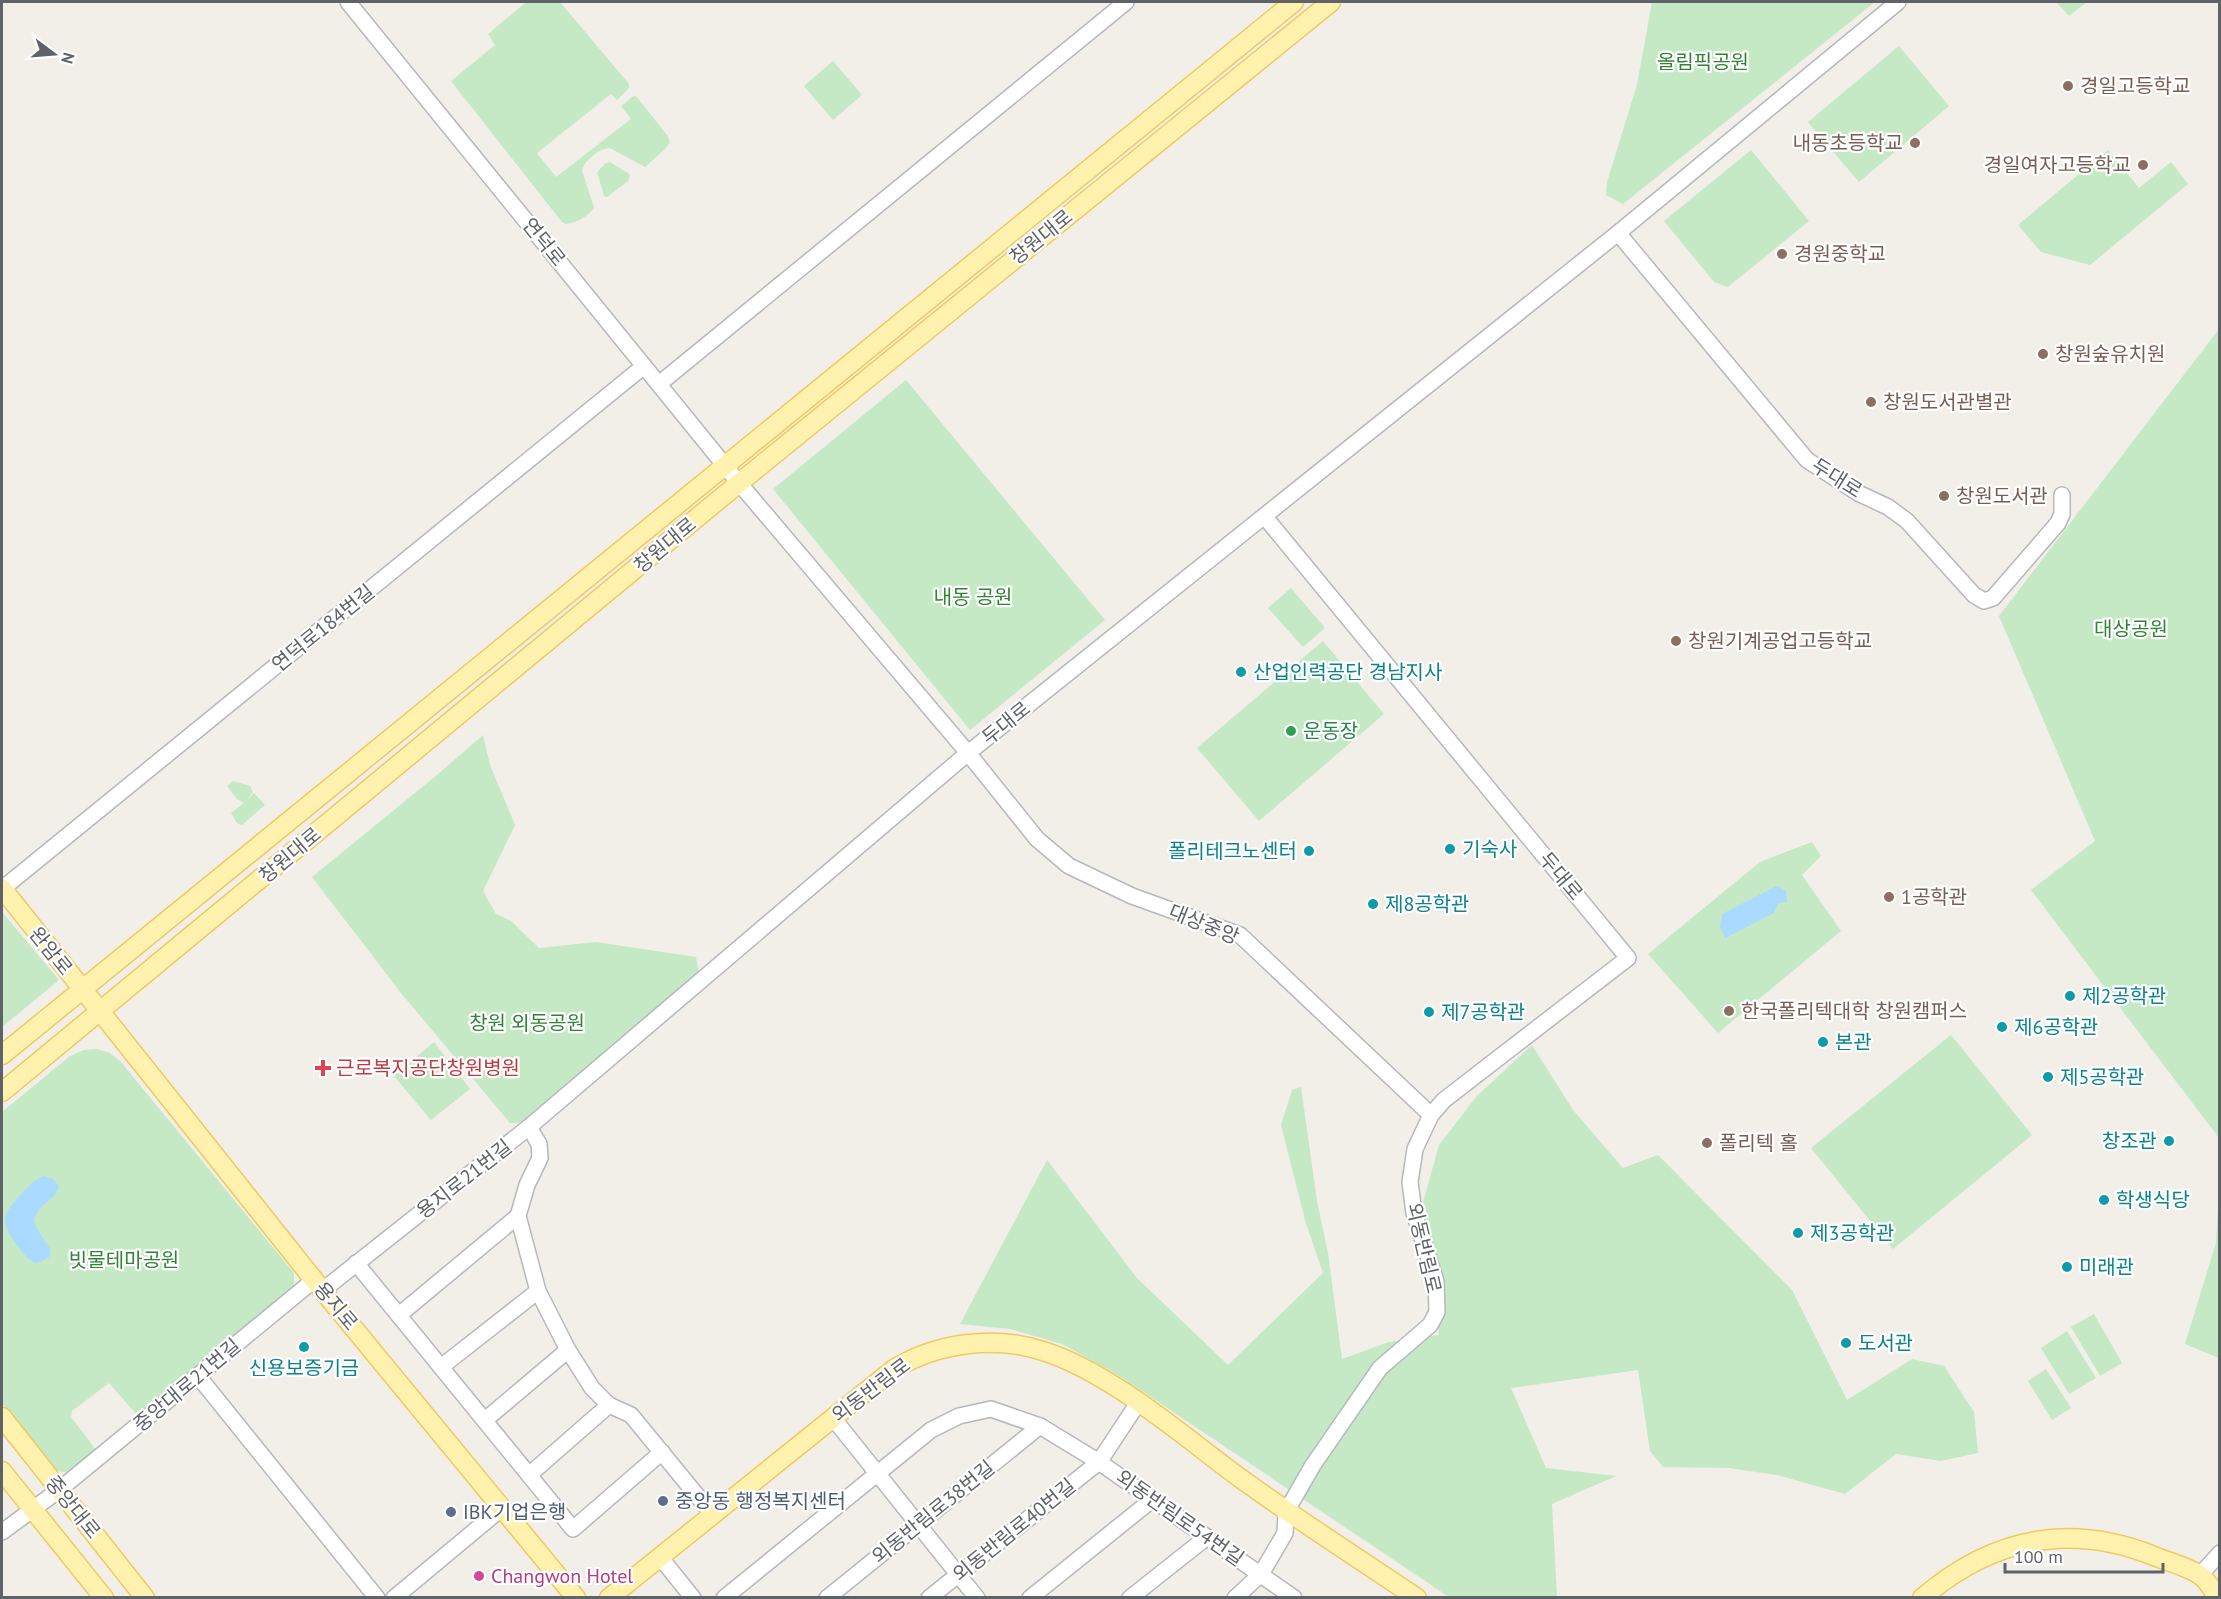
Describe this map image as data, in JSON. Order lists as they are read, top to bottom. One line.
{"streets":{"main road":["창원대로","완암로","외동반림로","용지로","중앙대로"],"street":["연덕로","두대로","연덕로184번길","대상중앙","용지로21번길","중앙대로21번길","외동반림로38번길","외동반림로54번길","외동반림로40번길"]},"crossings":[["창원대로","연덕로"],["창원대로","두대로"],["창원대로","완암로"],["창원대로","용지로"],["연덕로","두대로"],["연덕로","연덕로184번길"],["두대로","대상중앙"],["두대로","외동반림로"],["연덕로184번길","완암로"],["대상중앙","외동반림로"],["완암로","용지로"],["용지로21번길","용지로"],["용지로21번길","중앙대로21번길"],["외동반림로","외동반림로54번길"],["외동반림로","외동반림로40번길"],["용지로","중앙대로21번길"],["중앙대로21번길","중앙대로"],["외동반림로38번길","외동반림로40번길"],["외동반림로54번길","외동반림로40번길"]],"parks":["올림픽공원","내동 공원","대상공원","창원 외동공원","빗물테마공원"],"places":{"other":["경일고등학교","내동초등학교","경일여자고등학교","경원중학교","창원숲유치원","창원도서관별관","창원도서관","창원기계공업고등학교","산업인력공단 경남지사","운동장","기숙사","폴리테크노센터","1공학관","제8공학관","제2공학관","한국폴리텍대학 창원캠퍼스","제7공학관","제6공학관","본관","제5공학관","창조관","폴리텍 홀","학생식당","제3공학관","미래관","도서관","신용보증기금","중앙동 행정복지센터","IBK기업은행","Changwon Hotel"],"health":["근로복지공단창원병원"]},"scale_bar":"100 m","north":"right"}
